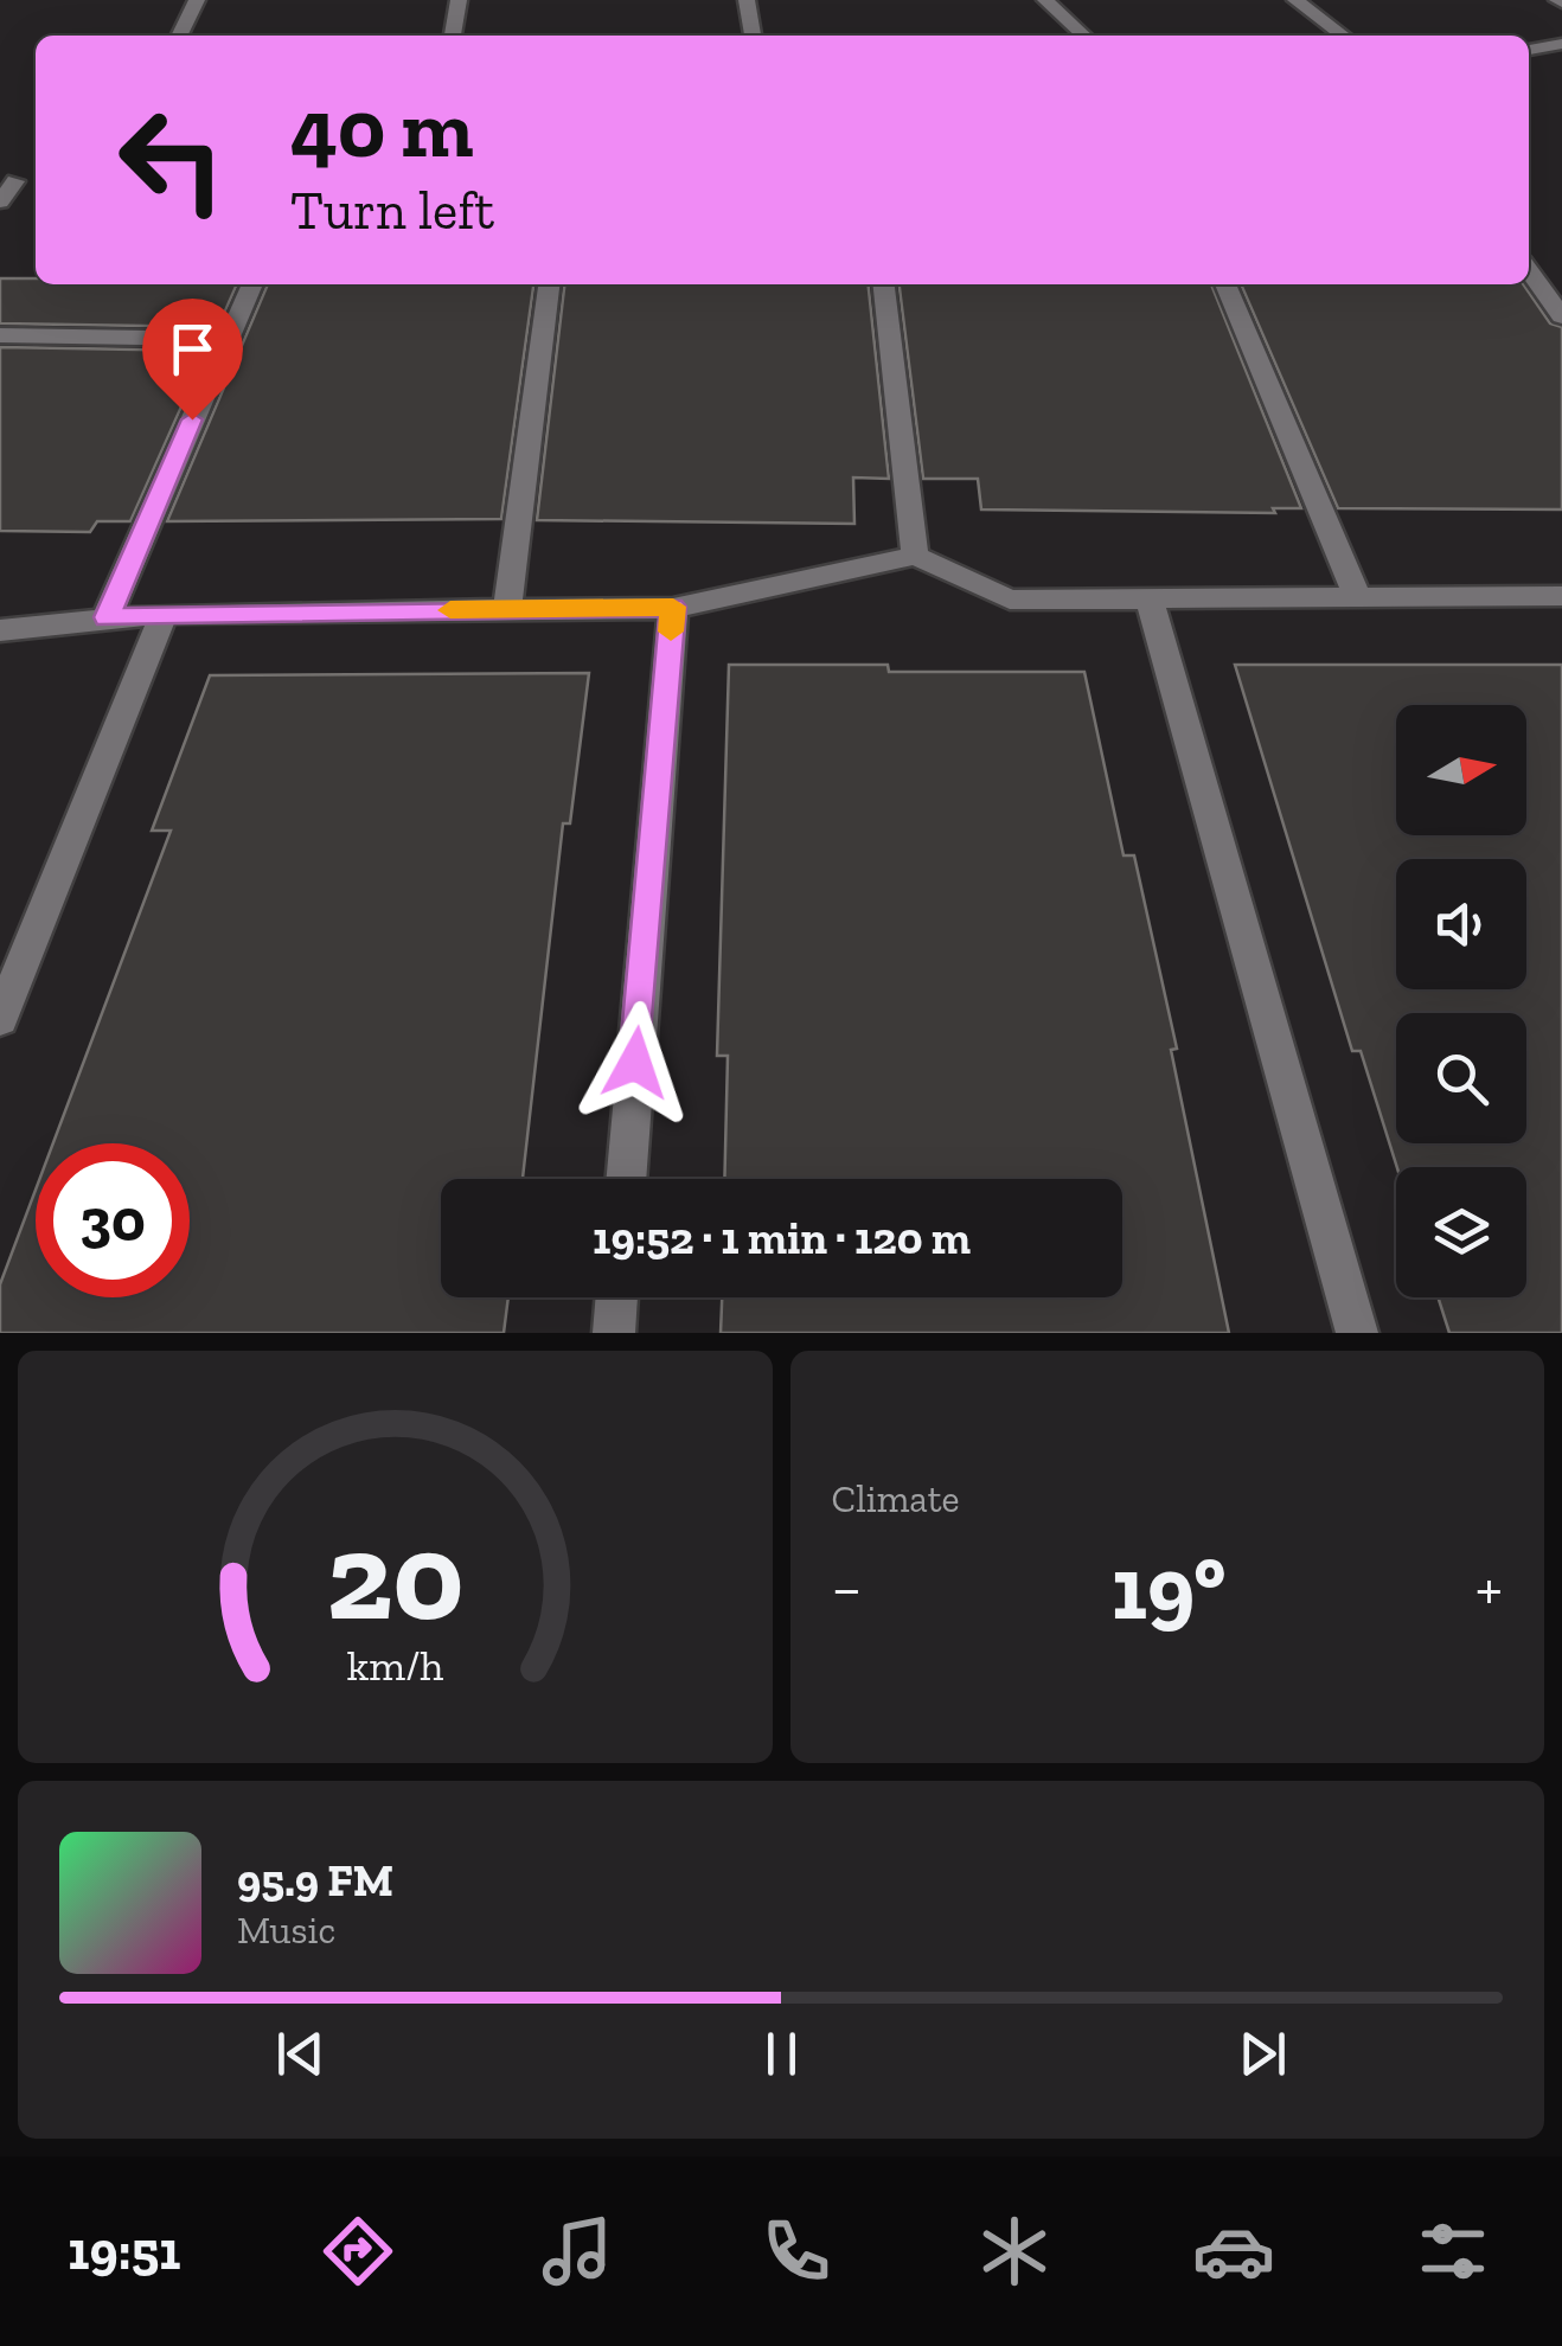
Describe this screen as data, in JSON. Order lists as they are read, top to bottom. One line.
{"north":"right","page":{"turn":["40 m","Turn left"],"limit":"30","trip":"19:52 · 1 min · 120 m","tile":"Climate","heat":["−","19°","+"],"song":["95.9 FM","Music"],"tabs":"19:51","gauge":["20","km/h"]}}
